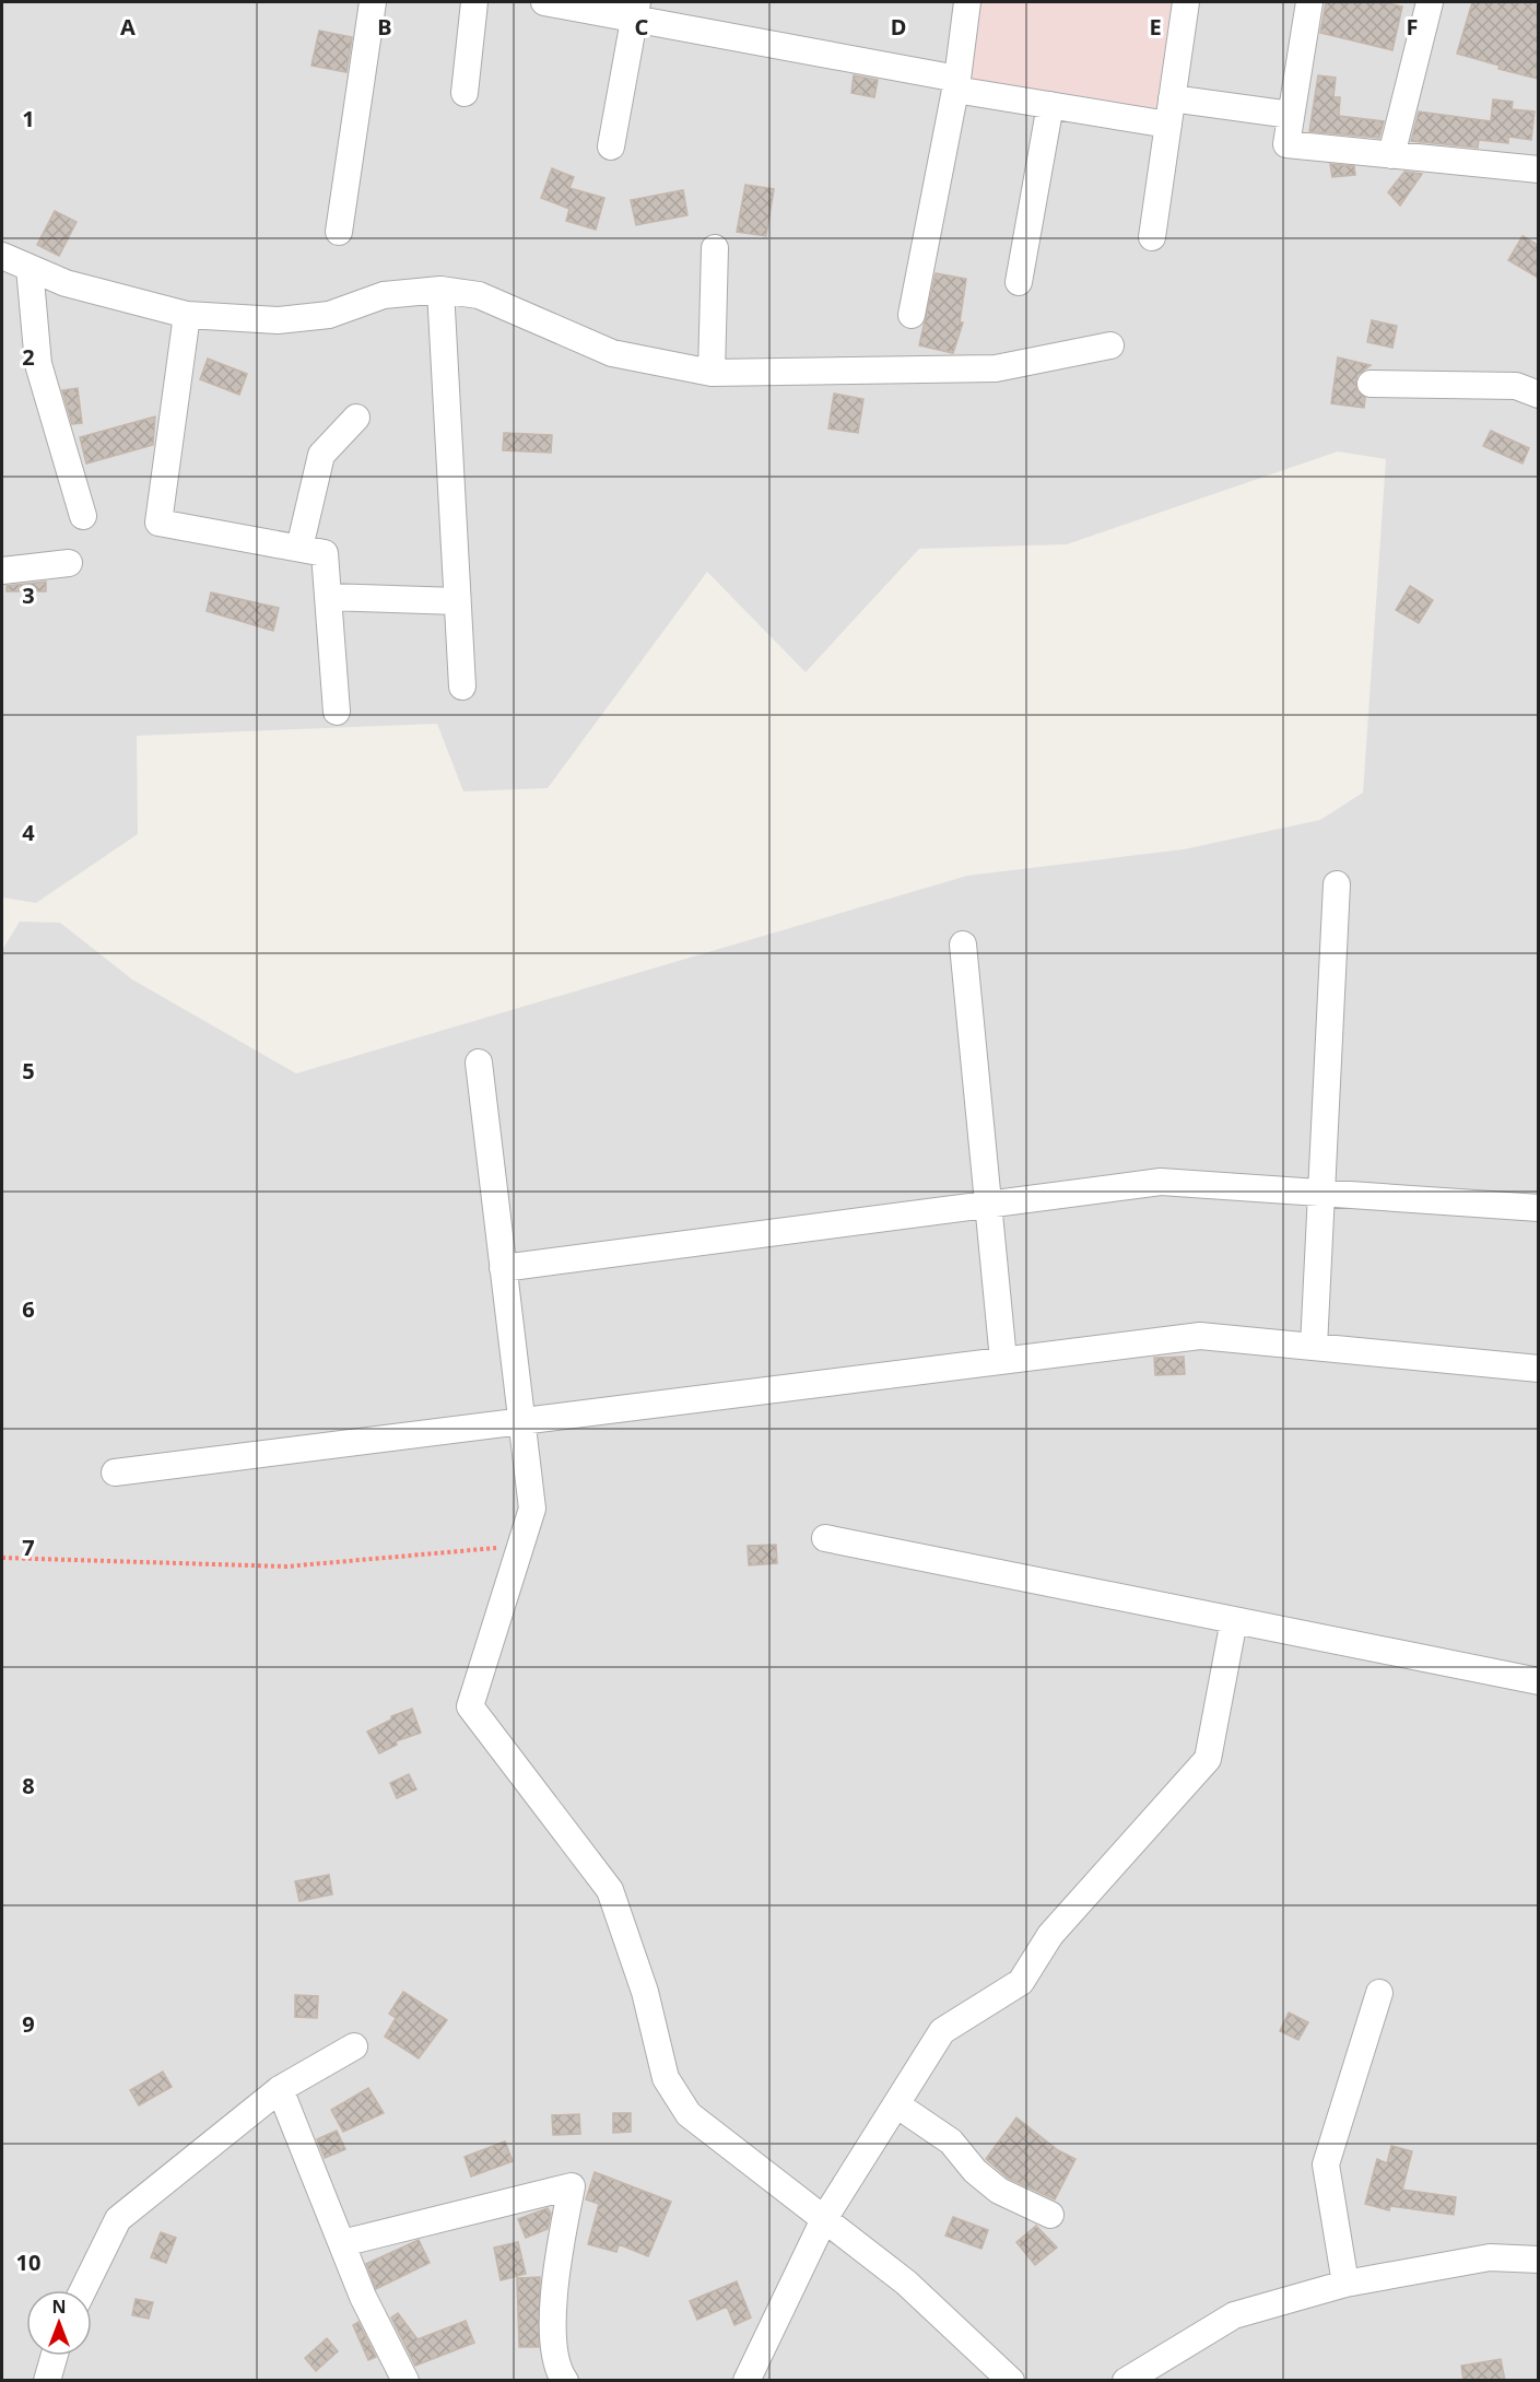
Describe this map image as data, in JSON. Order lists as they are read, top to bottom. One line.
{"north":"top","grid":{"columns":["A","B","C","D","E","F"],"rows":["1","2","3","4","5","6","7","8","9","10"]}}
